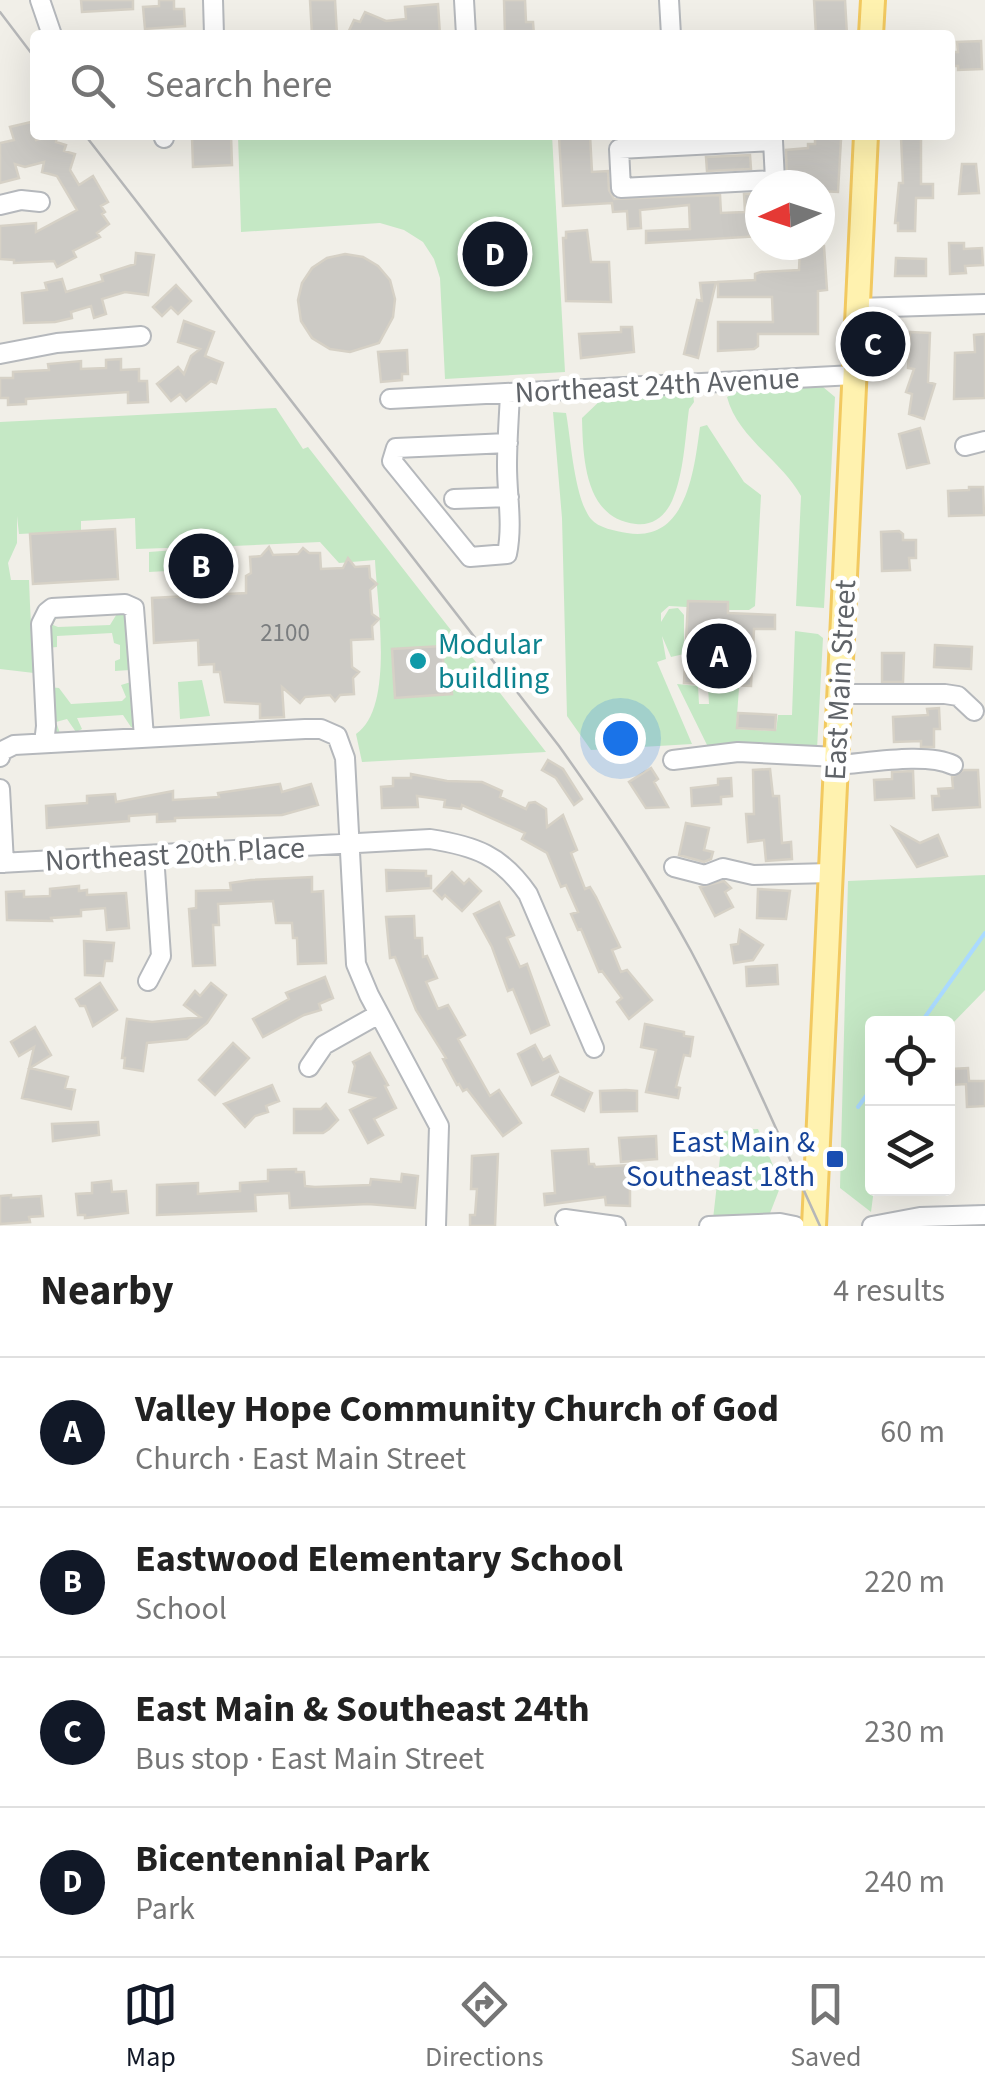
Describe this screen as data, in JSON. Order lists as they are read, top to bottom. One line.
{"streets":{"main road":["East Main Street"],"street":["Northeast 24th Avenue","Northeast 20th Place"]},"crossings":[["Northeast 24th Avenue","East Main Street"]],"places":{"other":["Modular buildling"],"transit":["East Main & Southeast 18th"]},"house_numbers":["2100"],"north":"left","page":{"search":"Search here","pins":["D","C","B","A"],"heading":["Nearby","4 results"],"list":[{"mark":"A","name":"Valley Hope Community Church of God","note":"Church · East Main Street","value":"60 m"},{"mark":"B","name":"Eastwood Elementary School","note":"School","value":"220 m"},{"mark":"C","name":"East Main & Southeast 24th","note":"Bus stop · East Main Street","value":"230 m"},{"mark":"D","name":"Bicentennial Park","note":"Park","value":"240 m"}],"nav":["Map","Directions","Saved"]}}
